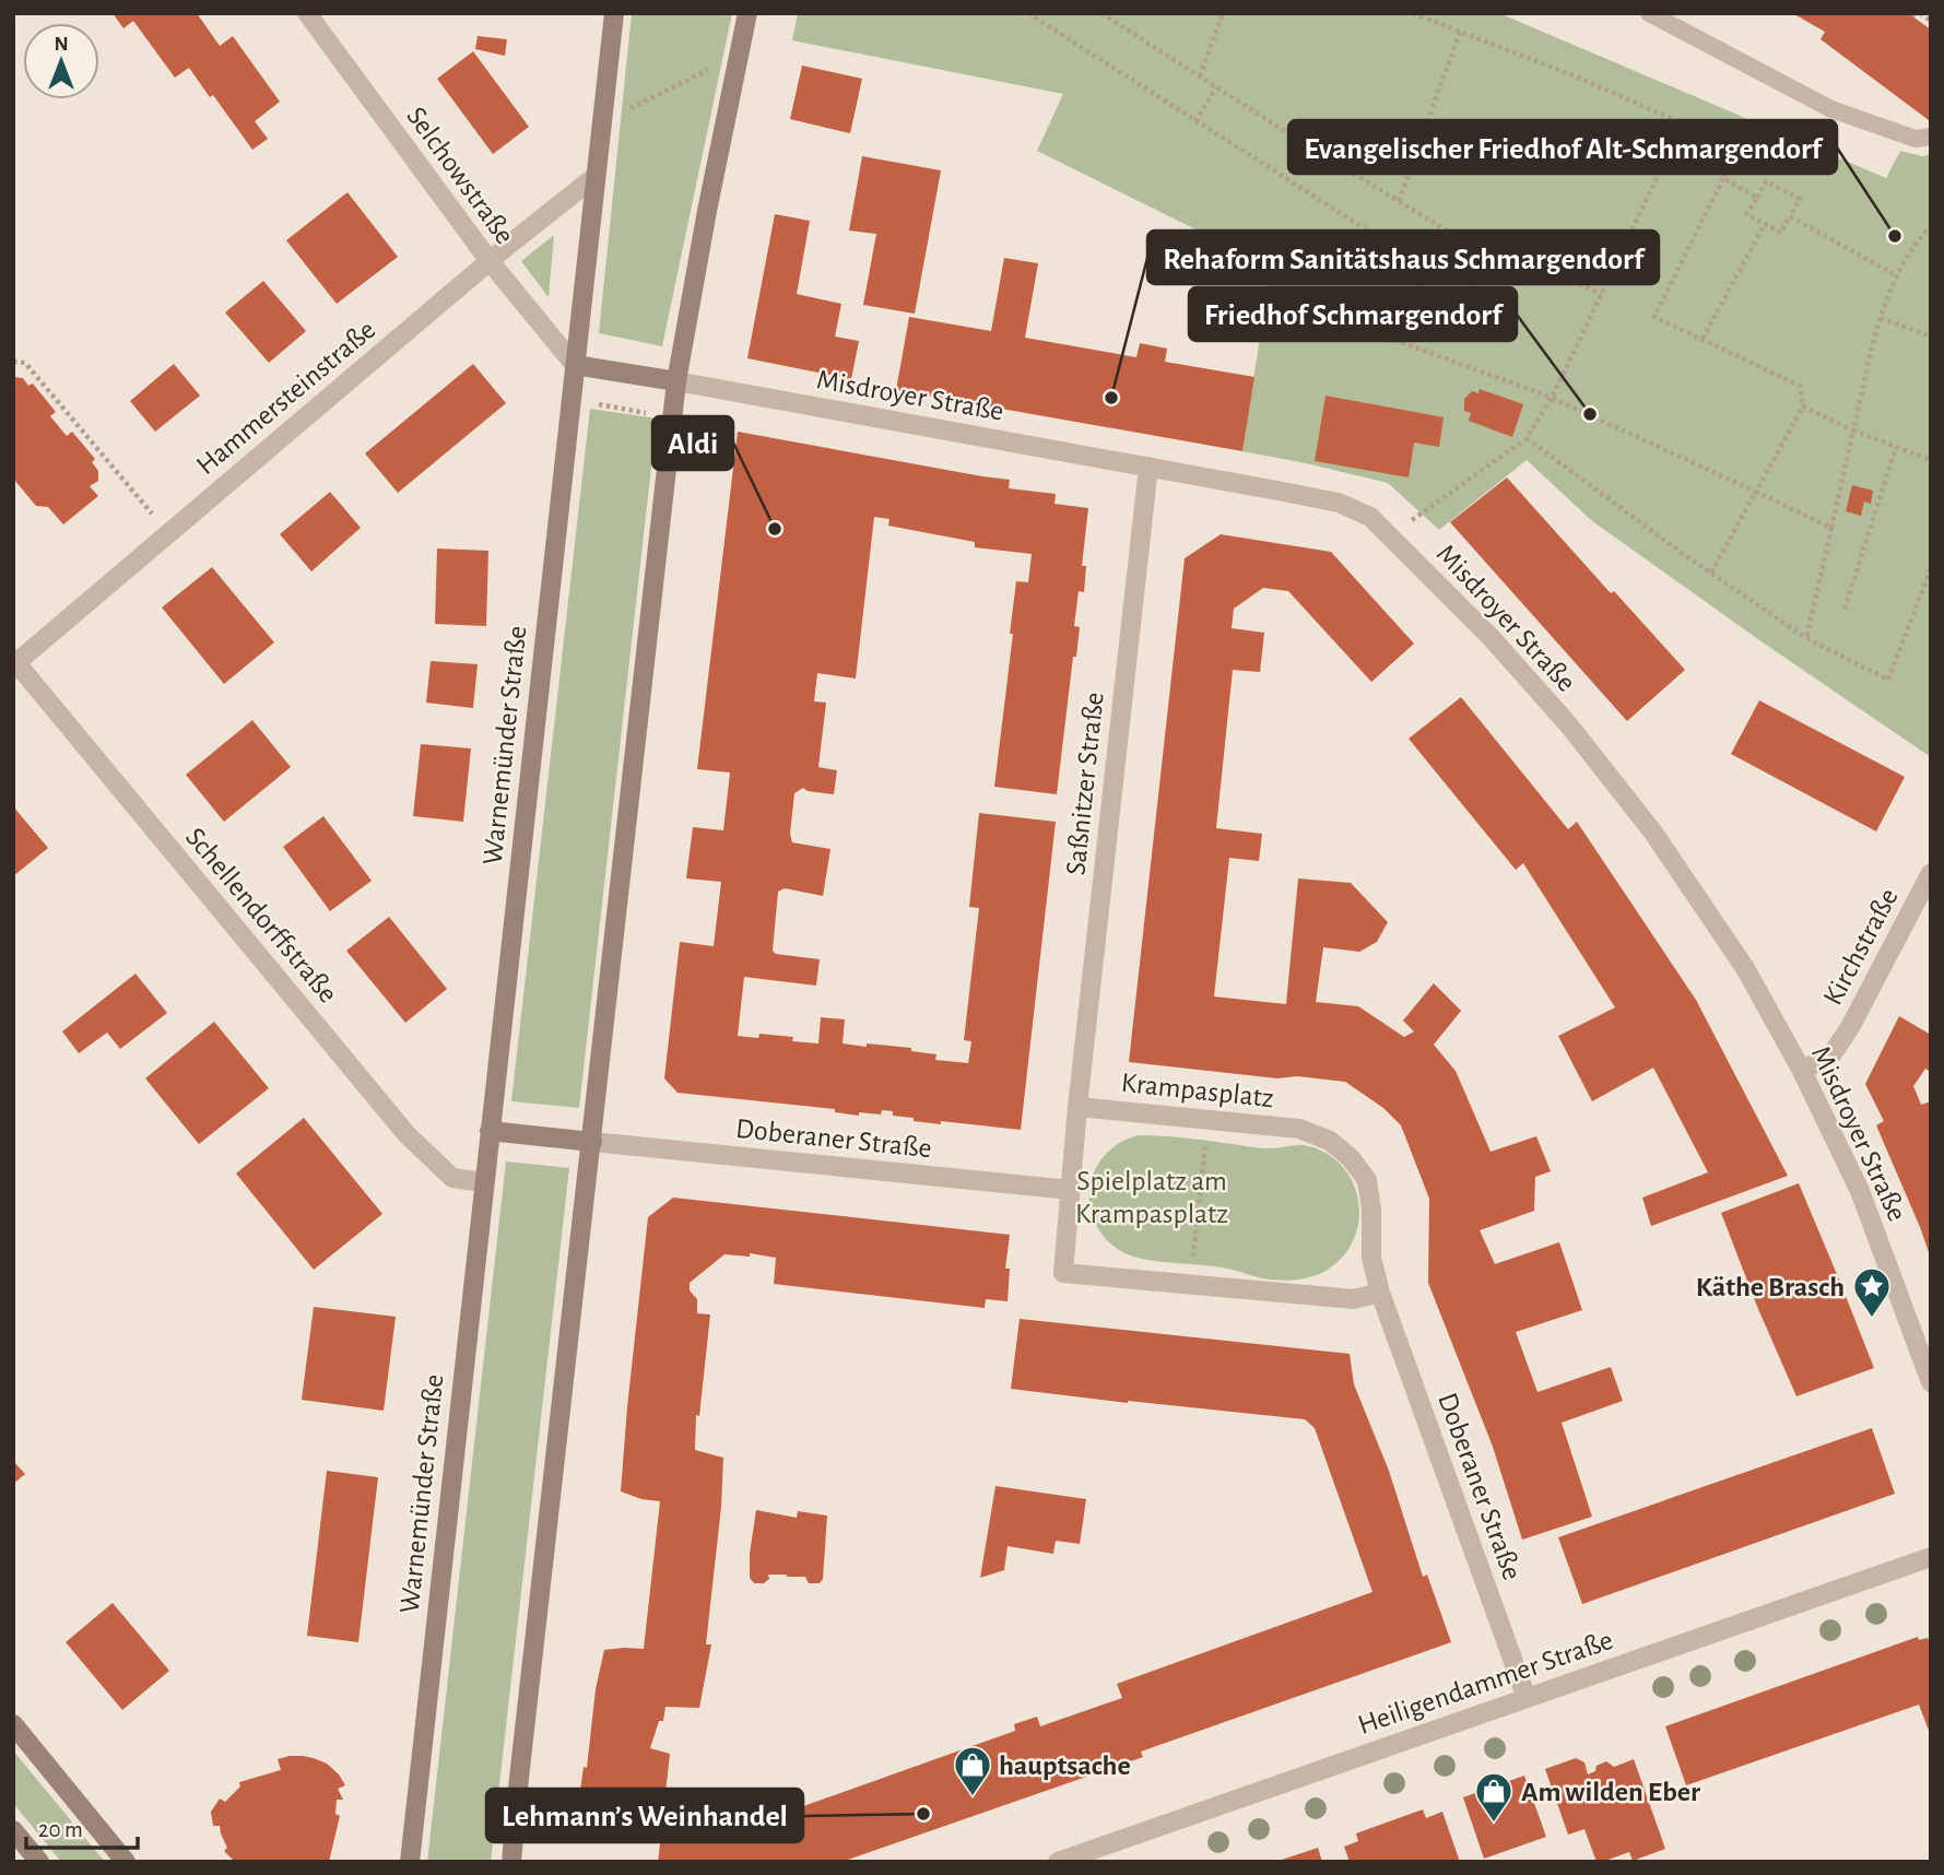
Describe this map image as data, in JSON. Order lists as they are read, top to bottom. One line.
{"streets":{"street":["Selchowstraße","Misdroyer Straße","Hammersteinstraße","Warnemünder Straße","Saßnitzer Straße","Schellendorffstraße","Kirchstraße","Krampasplatz","Doberaner Straße","Heiligendammer Straße"]},"crossings":[["Selchowstraße","Hammersteinstraße"],["Selchowstraße","Warnemünder Straße"],["Misdroyer Straße","Saßnitzer Straße"],["Misdroyer Straße","Kirchstraße"],["Hammersteinstraße","Warnemünder Straße"],["Hammersteinstraße","Schellendorffstraße"],["Warnemünder Straße","Schellendorffstraße"],["Saßnitzer Straße","Krampasplatz"],["Krampasplatz","Doberaner Straße"],["Doberaner Straße","Heiligendammer Straße"]],"parks":["Spielplatz am Krampasplatz"],"places":{"other":["Evangelischer Friedhof Alt-Schmargendorf","Rehaform Sanitätshaus Schmargendorf","Friedhof Schmargendorf","Aldi","Lehmann’s Weinhandel"],"place":["Käthe Brasch"],"shop":["hauptsache","Am wilden Eber"]},"scale_bar":"20 m","north":"top"}
